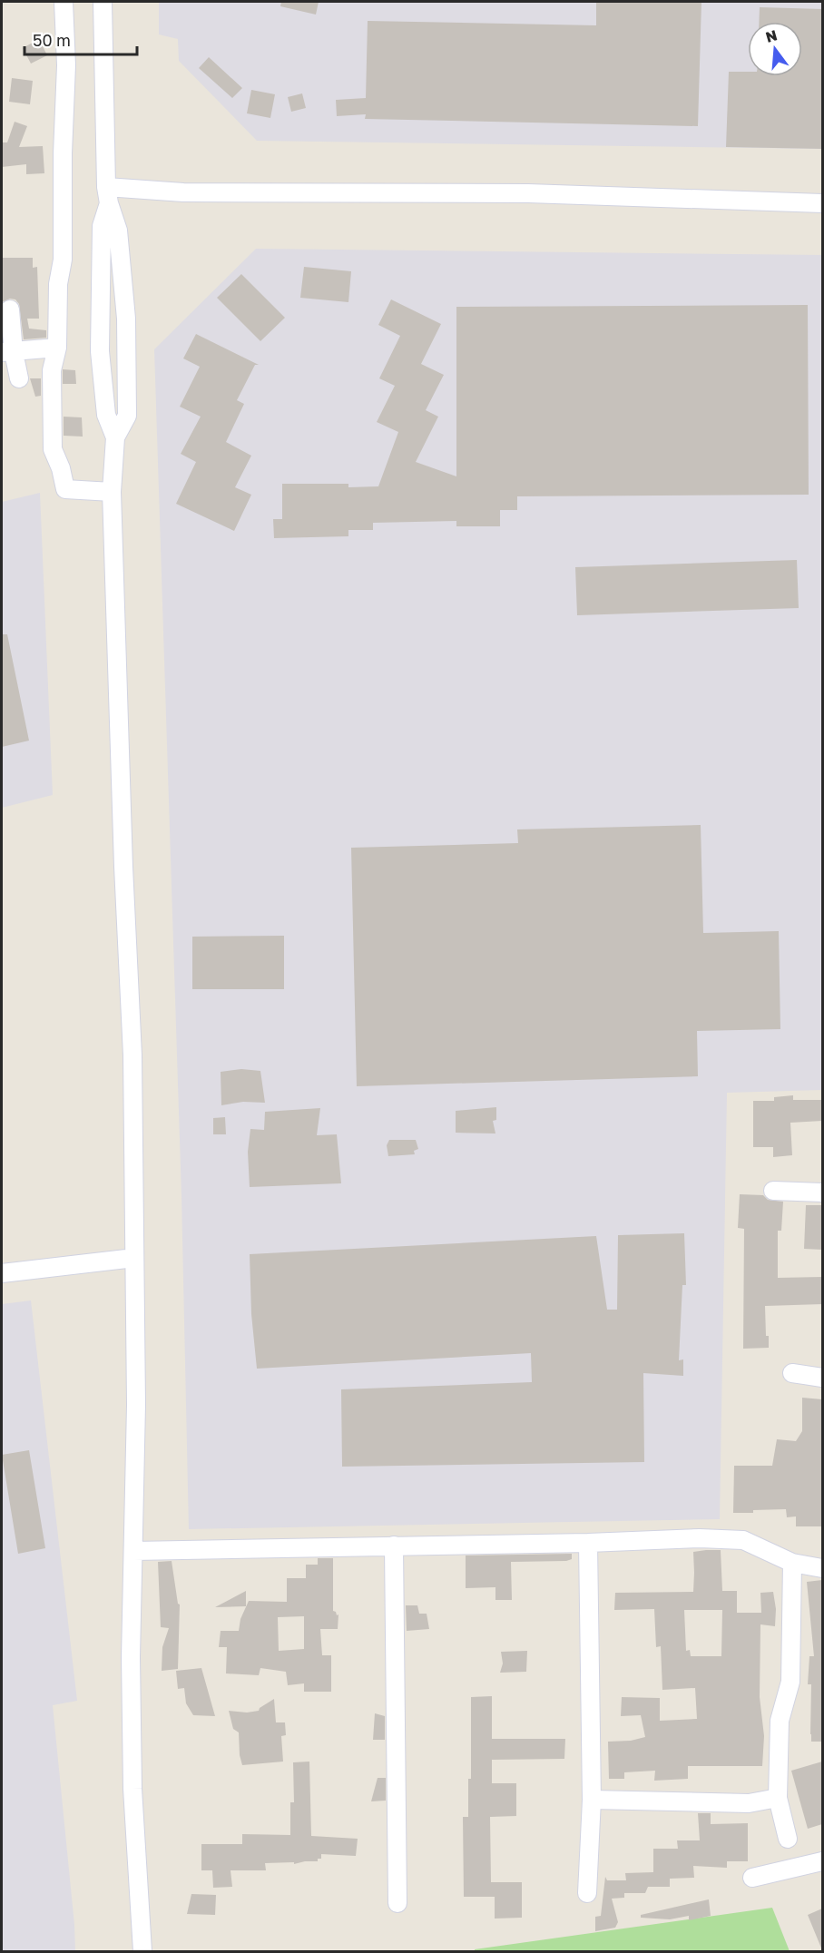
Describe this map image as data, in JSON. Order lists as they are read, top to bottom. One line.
{"scale_bar":"50 m","north":"top"}
